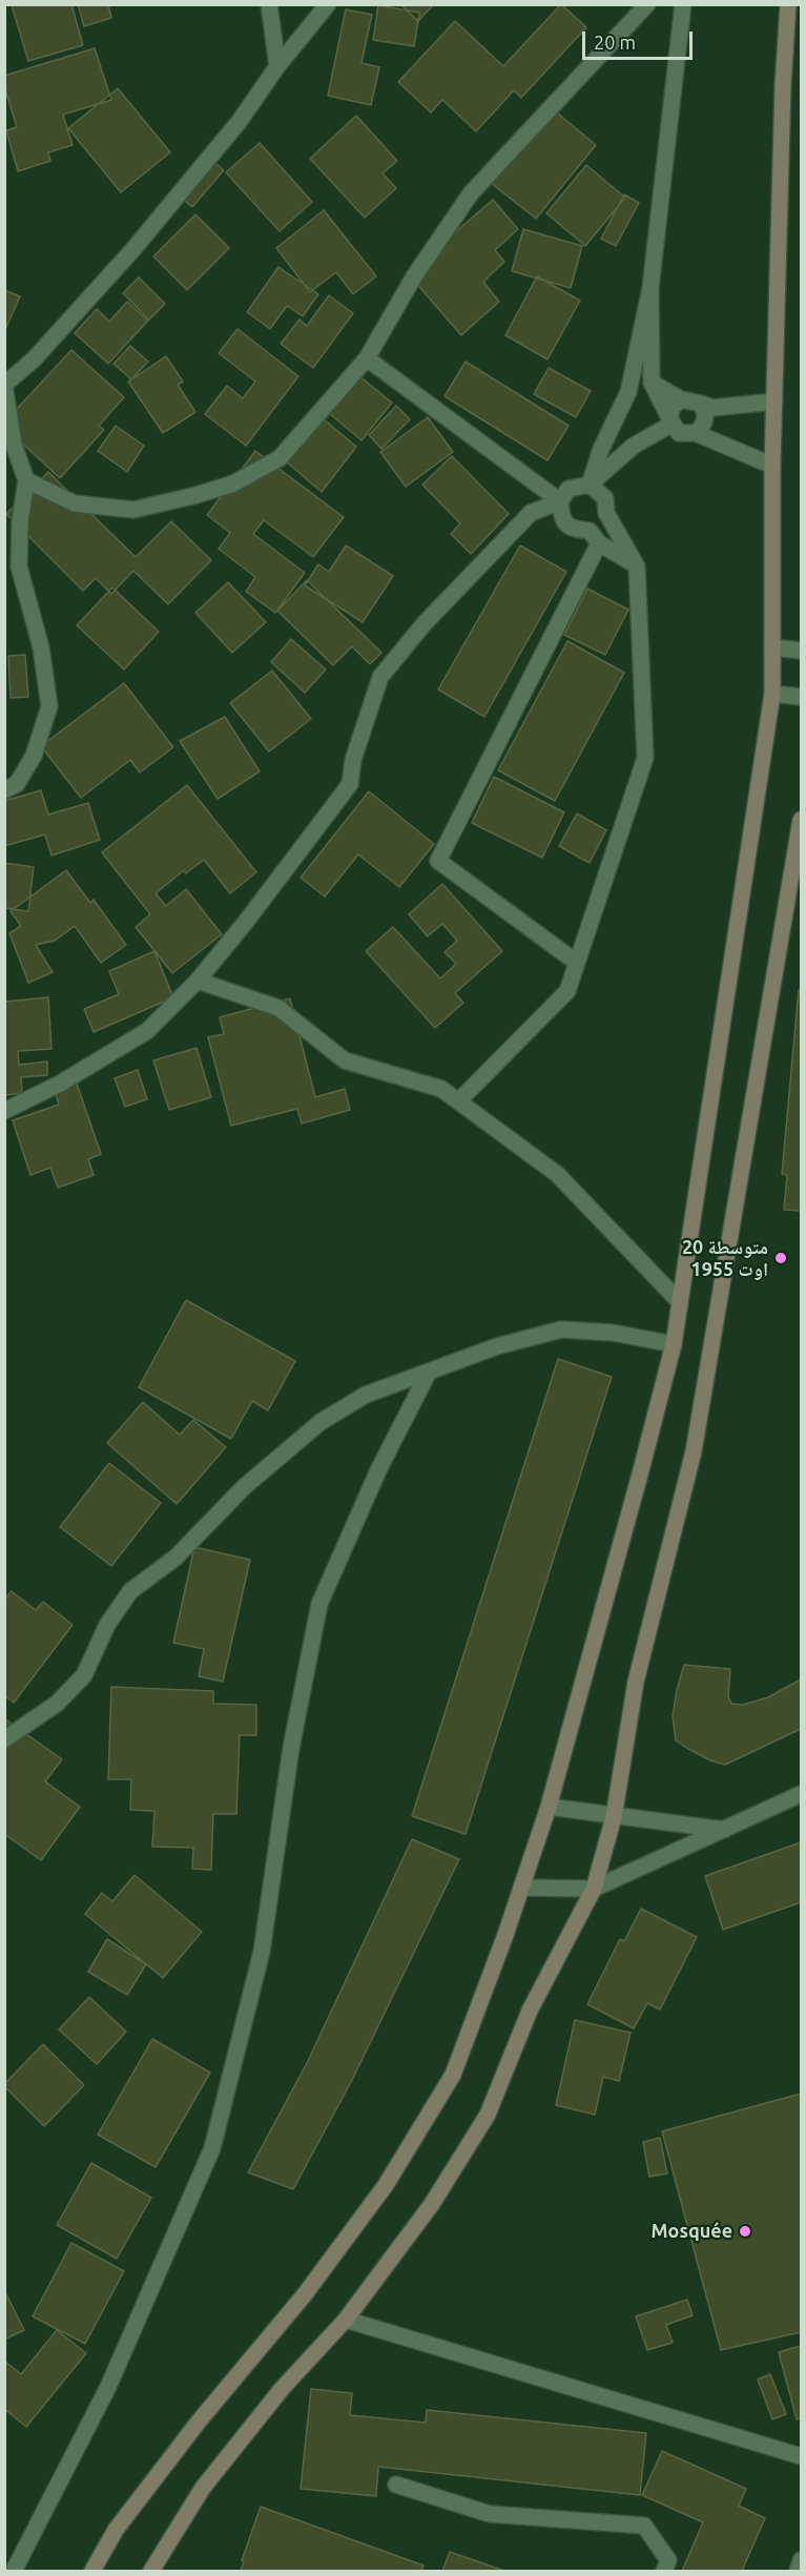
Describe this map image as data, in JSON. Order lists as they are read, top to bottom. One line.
{"places":["متوسطة 20 اوت 1955","Mosquée"],"scale_bar":"20 m"}
